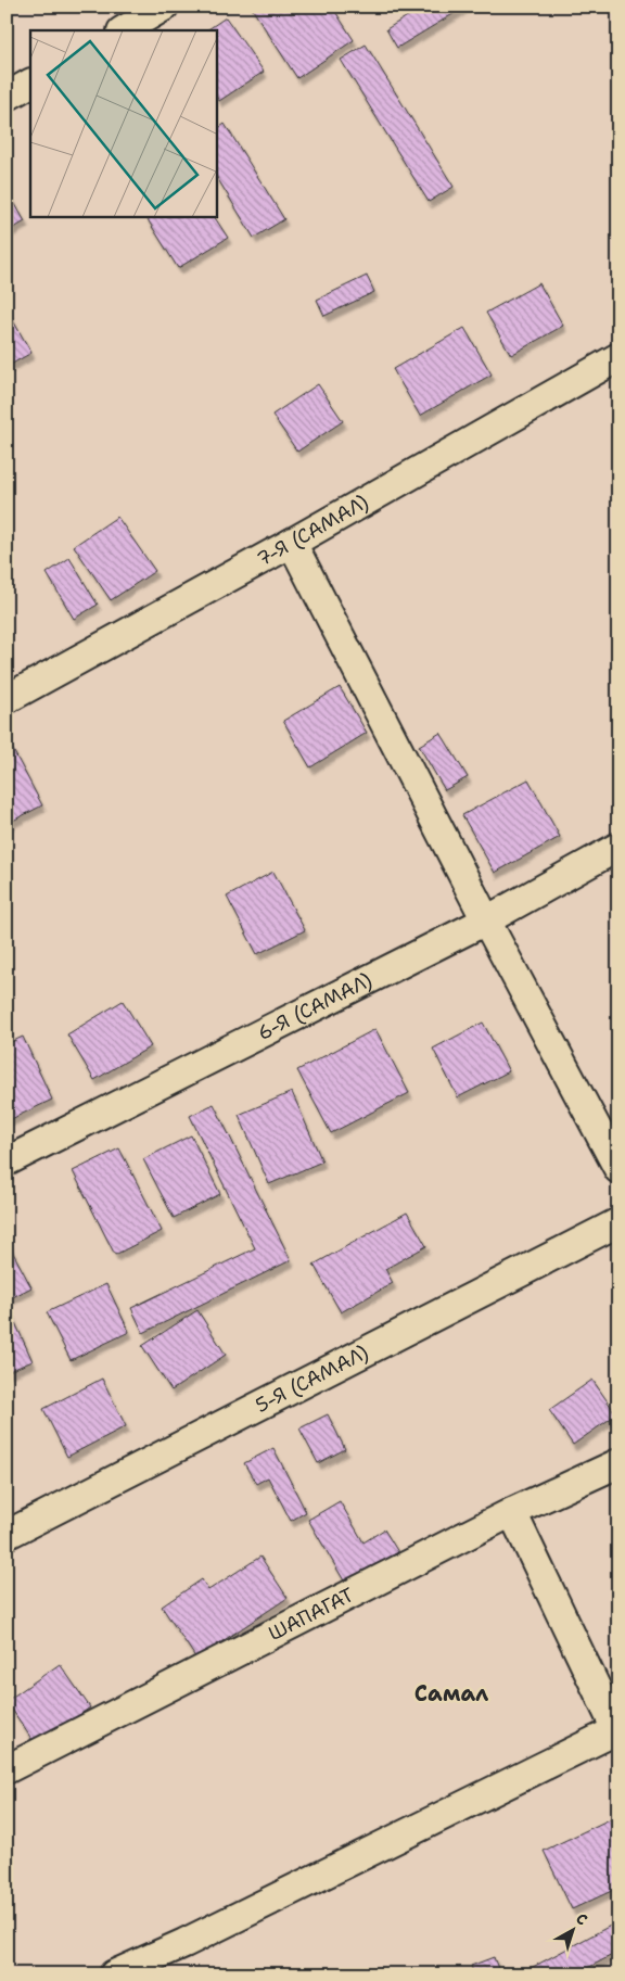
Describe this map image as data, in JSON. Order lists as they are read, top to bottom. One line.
{"streets":{"street":["7-Я (САМАЛ)","6-Я (САМАЛ)","5-Я (САМАЛ)","ШАПАГАТ"]},"districts":["Самал"],"north":"top right"}
